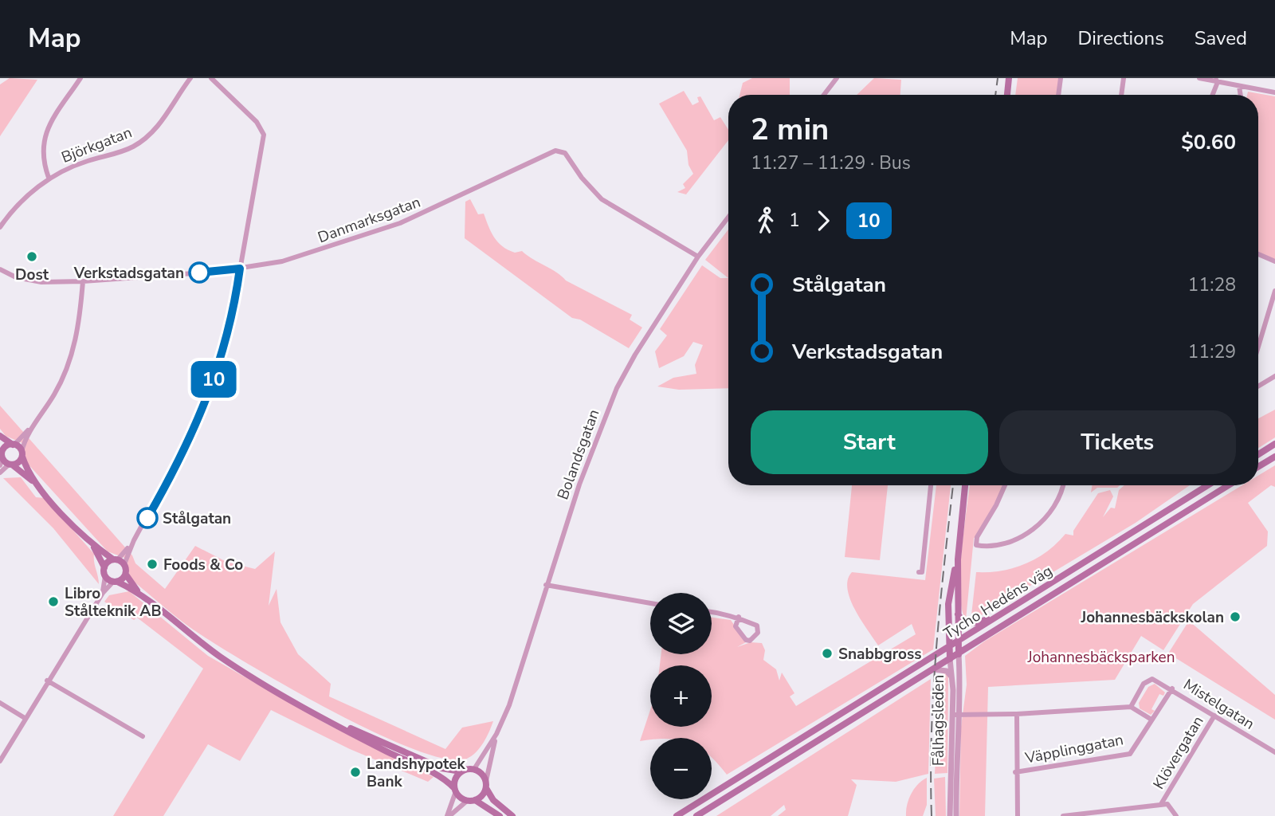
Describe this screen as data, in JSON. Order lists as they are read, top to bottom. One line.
{"streets":{"main road":["Tycho Hedéns väg","Fålhagsleden"],"street":["Björkgatan","Danmarksgatan","Bolandsgatan","Mistelgatan","Väpplinggatan","Klövergatan"]},"crossings":[["Danmarksgatan","Bolandsgatan"],["Tycho Hedéns väg","Fålhagsleden"],["Mistelgatan","Väpplinggatan"],["Mistelgatan","Klövergatan"]],"parks":["Johannesbäcksparken"],"places":["Dost","Verkstadsgatan","Stålgatan","Foods & Co","Libro Stålteknik AB","Johannesbäckskolan","Snabbgross","Landshypotek Bank"],"lines":["bus line 10"],"page":{"header":"Map","nav":["Map","Directions","Saved"],"on_map":"10","heading":["2 min","11:27 – 11:29 · Bus","$0.60"],"legs":["1","10"],"list":[{"name":"Stålgatan","value":"11:28"},{"name":"Verkstadsgatan","value":"11:29"}],"buttons":["Start","Tickets"],"map_buttons":["+","−"]}}
